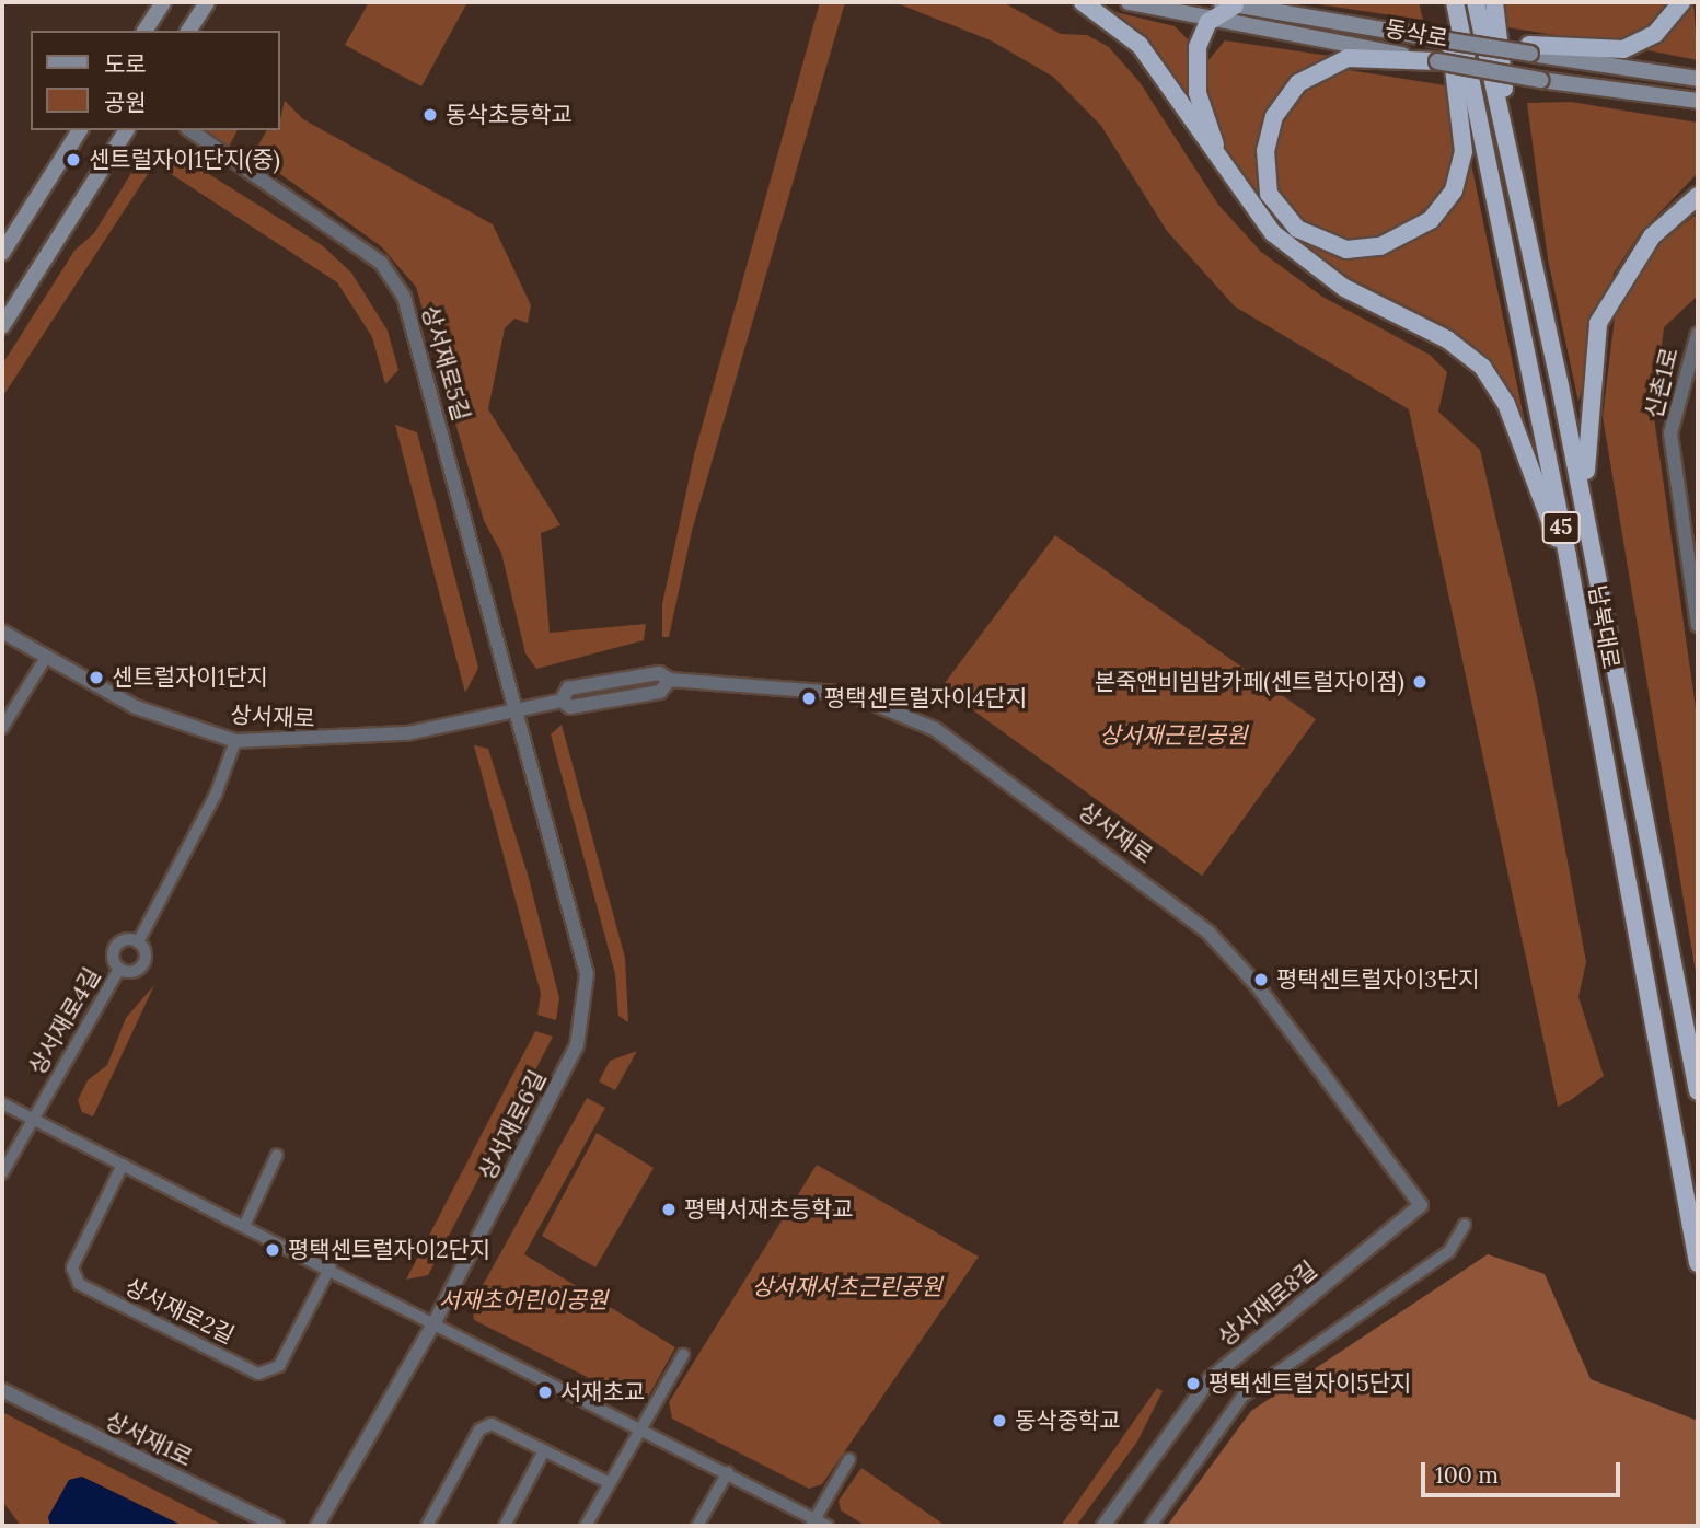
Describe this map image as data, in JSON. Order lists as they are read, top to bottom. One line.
{"streets":{"highway":["45","남북대로"],"main road":["동삭로"],"street":["상서재로5길","신촌1로","상서재로","상서재로4길","상서재로6길","상서재로8길","상서재로2길","상서재1로"]},"crossings":[["상서재로5길","상서재로"],["상서재로5길","상서재로6길"],["상서재로","상서재로6길"],["상서재로","상서재로8길"]],"parks":["상서재근린공원","상서재서초근린공원","서재초어린이공원"],"places":["동삭초등학교","센트럴자이1단지(중)","센트럴자이1단지","본죽앤비빔밥카페(센트럴자이점)","평택센트럴자이4단지","평택센트럴자이3단지","평택서재초등학교","평택센트럴자이2단지","평택센트럴자이5단지","서재초교","동삭중학교"],"legend":["도로","공원"],"scale_bar":"100 m"}
